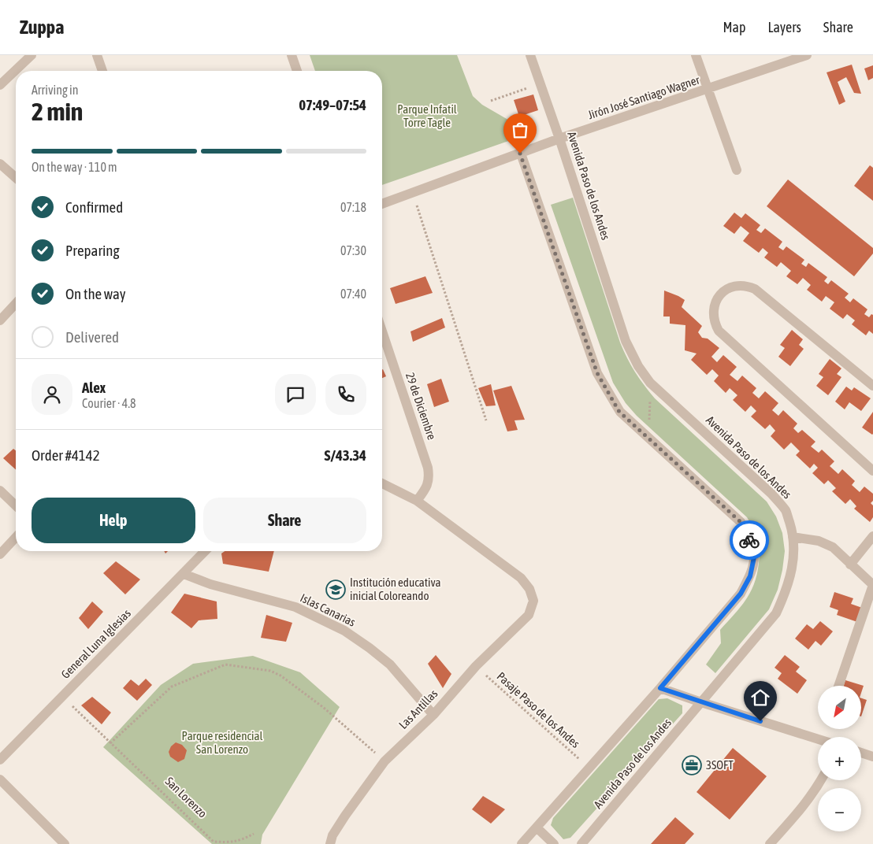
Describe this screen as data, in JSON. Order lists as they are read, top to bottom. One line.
{"streets":{"street":["Jirón José Santiago Wagner","Avenida Paso de los Andes","29 de Diciembre","Islas Canarias","General Luna Iglesias","Las Antillas"],"path":["Pasaje Paso de los Andes","San Lorenzo"]},"crossings":[["Jirón José Santiago Wagner","Avenida Paso de los Andes"],["29 de Diciembre","Las Antillas"],["Islas Canarias","General Luna Iglesias"],["Islas Canarias","Las Antillas"],["General Luna Iglesias","San Lorenzo"],["Las Antillas","Pasaje Paso de los Andes"]],"parks":["Parque Infatil Torre Tagle","Parque residencial San Lorenzo"],"places":{"school or university":["Institución educativa inicial Coloreando"],"office":["3SOFT"]},"north":"bottom left","page":{"header":"Zuppa","nav":["Map","Layers","Share"],"heading":["2 min","Arriving in","07:49–07:54"],"panel":["Alex","Courier · 4.8","Order #4142","S/43.34"],"bar":"On the way · 110 m","list":[["Confirmed","07:18"],["Preparing","07:30"],["On the way","07:40"],"Delivered"],"buttons":["Help","Share"],"map_buttons":["+","−"]}}
